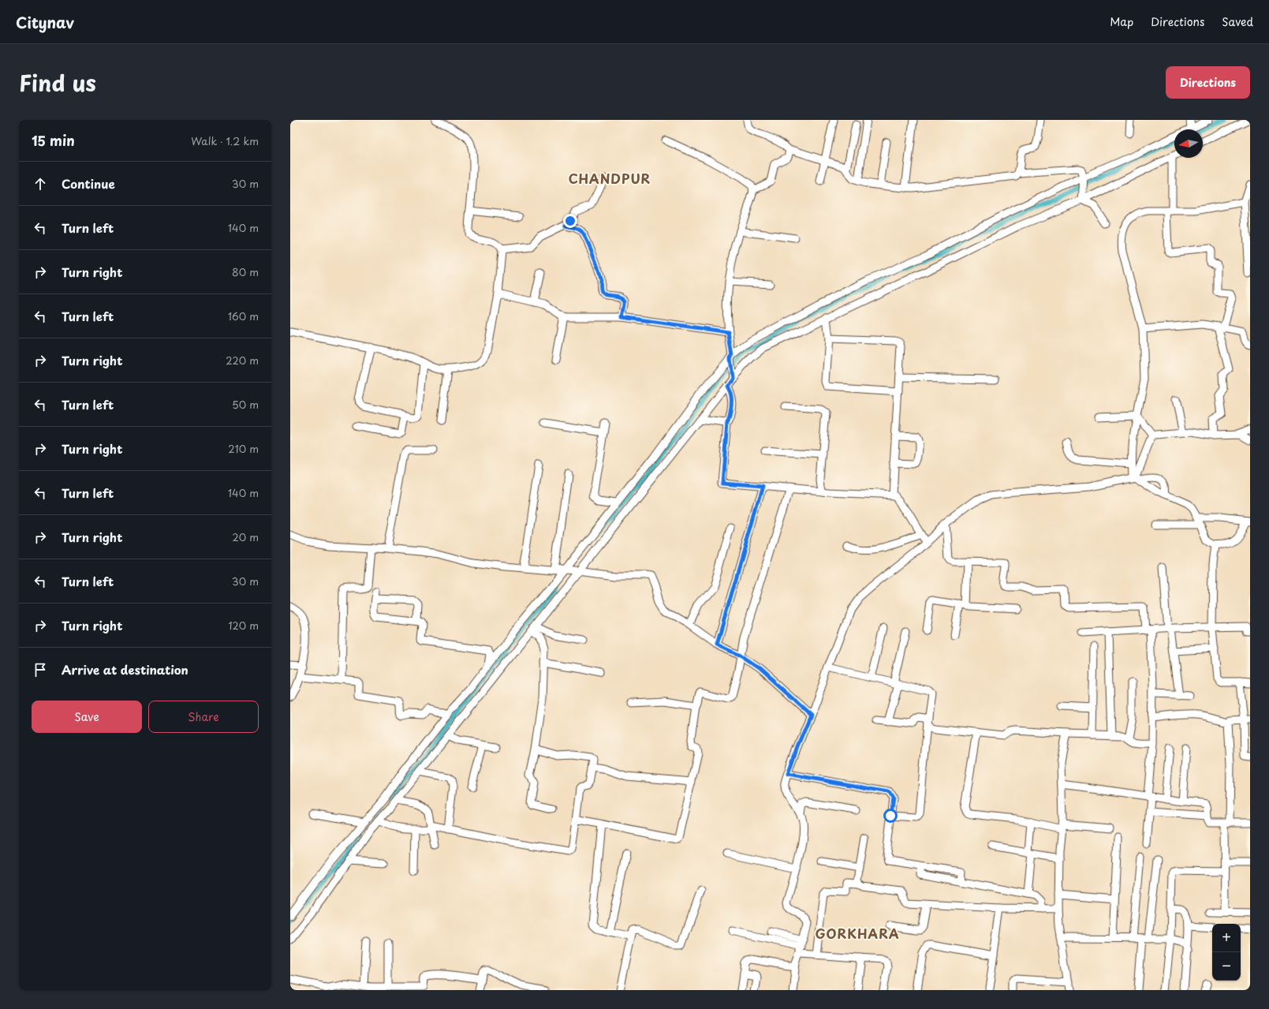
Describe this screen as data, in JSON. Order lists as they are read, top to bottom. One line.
{"districts":["CHANDPUR","GORKHARA"],"north":"left","page":{"header":"Citynav","nav":["Map","Directions","Saved"],"title":"Find us","buttons":["Directions",["Save","Share"]],"heading":["15 min","Walk · 1.2 km"],"list":[["Continue","30 m"],["Turn left","140 m"],["Turn right","80 m"],["Turn left","160 m"],["Turn right","220 m"],["Turn left","50 m"],["Turn right","210 m"],["Turn left","140 m"],["Turn right","20 m"],["Turn left","30 m"],["Turn right","120 m"],"Arrive at destination"],"map_buttons":["+","−"]}}
